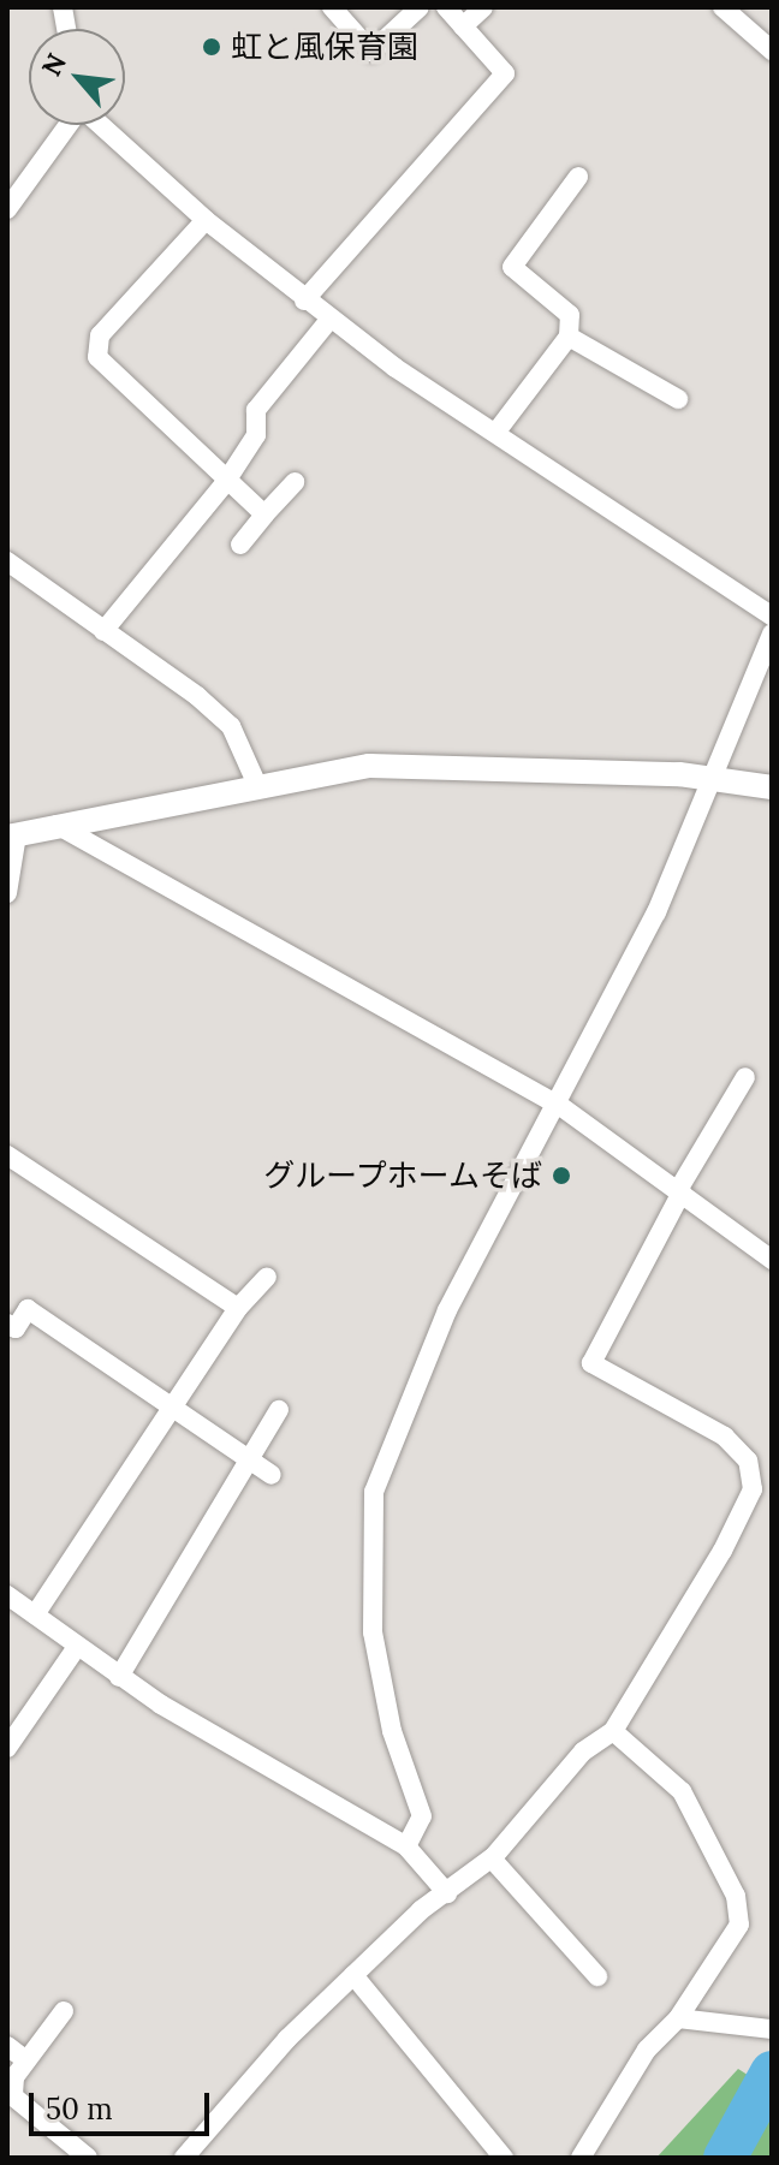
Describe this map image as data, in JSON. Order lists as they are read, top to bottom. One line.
{"places":["虹と風保育園","グループホームそば"],"scale_bar":"50 m","north":"top left"}
